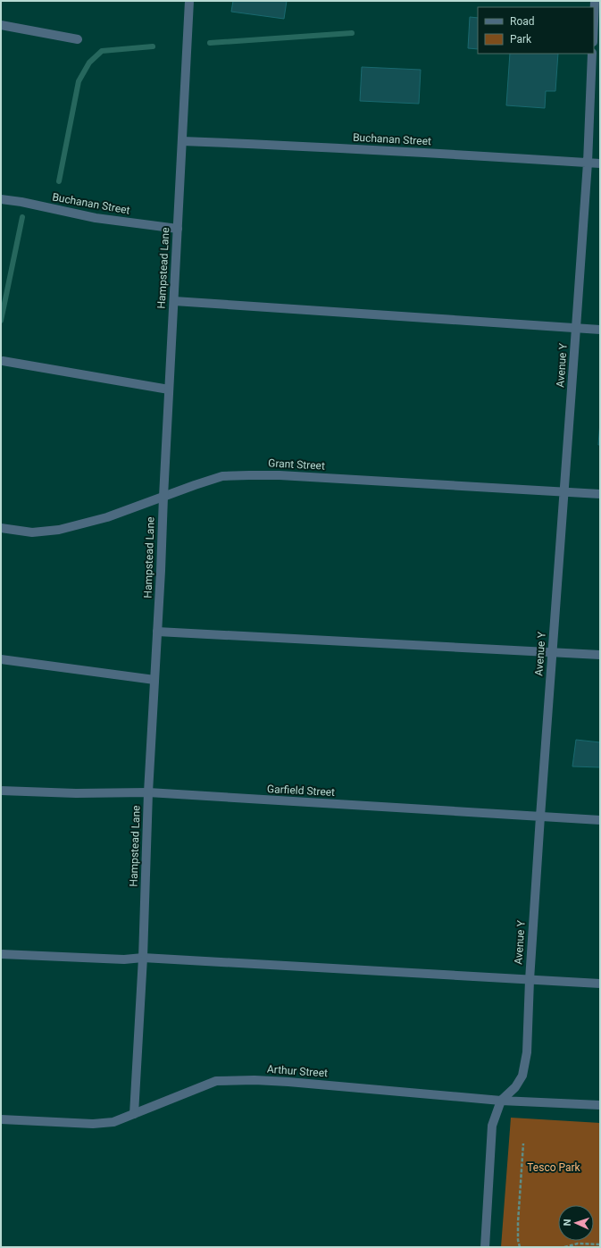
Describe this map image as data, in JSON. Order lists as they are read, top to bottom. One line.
{"streets":{"street":["Buchanan Street","Hampstead Lane","Avenue Y","Grant Street","Garfield Street","Arthur Street"]},"crossings":[["Buchanan Street","Hampstead Lane"],["Buchanan Street","Avenue Y"],["Hampstead Lane","Grant Street"],["Hampstead Lane","Garfield Street"],["Hampstead Lane","Arthur Street"],["Avenue Y","Grant Street"],["Avenue Y","Garfield Street"],["Avenue Y","Arthur Street"]],"parks":["Tesco Park"],"legend":["Road","Park"],"north":"left"}
